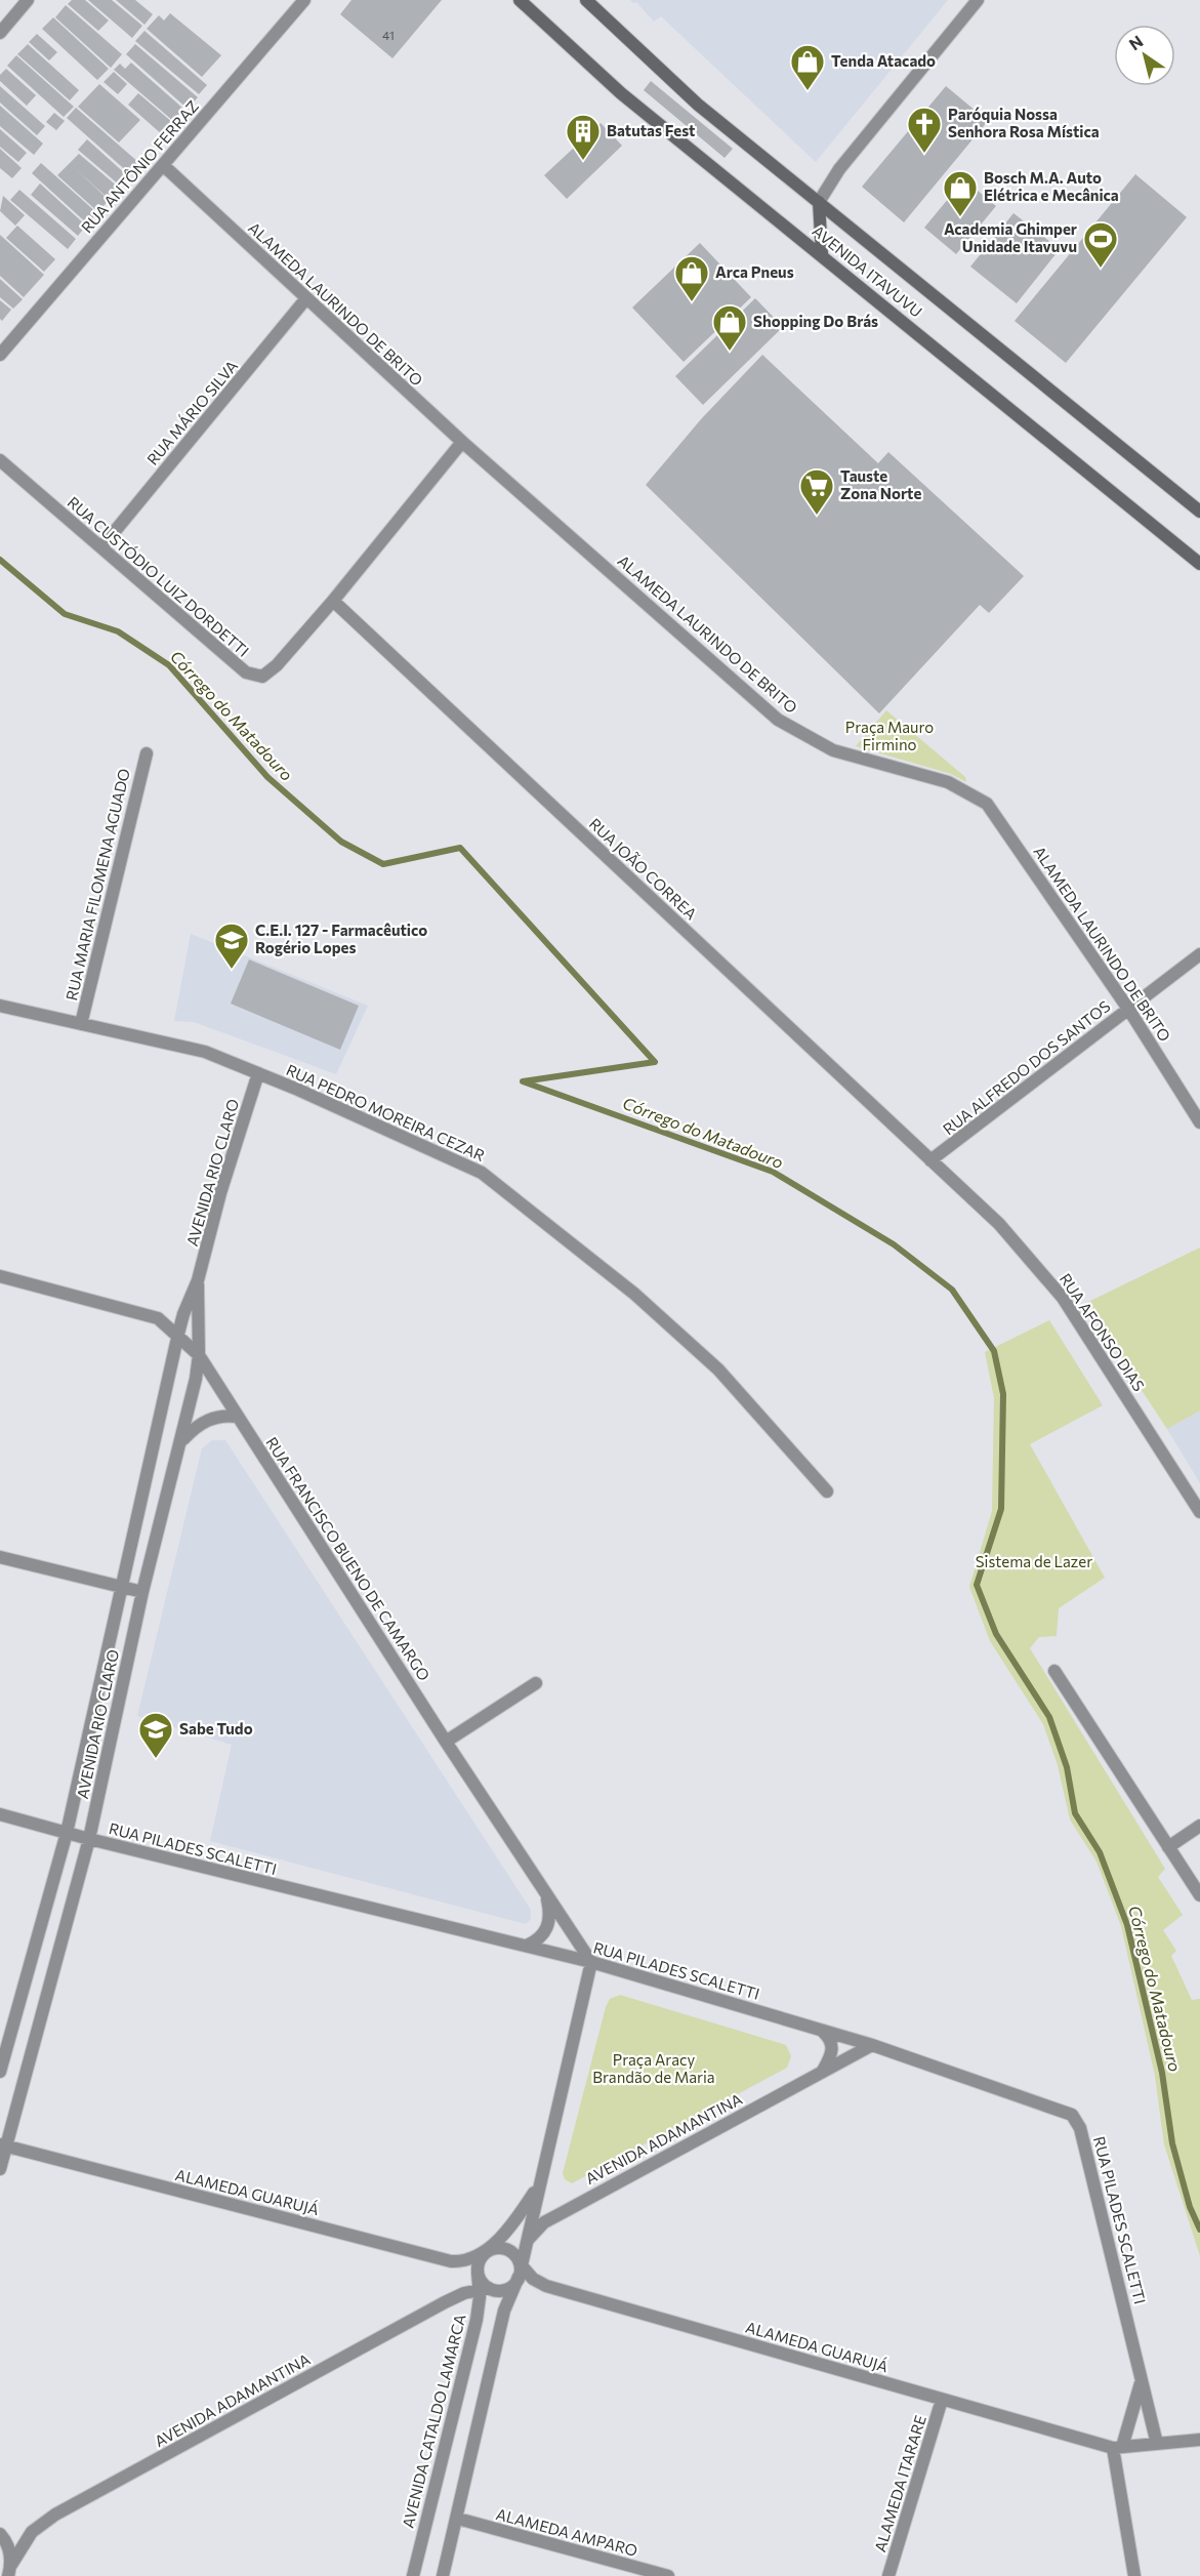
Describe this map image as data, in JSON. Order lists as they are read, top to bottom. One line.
{"streets":{"main road":["AVENIDA ITAVUVU"],"street":["RUA ANTÔNIO FERRAZ","ALAMEDA LAURINDO DE BRITO","RUA MÁRIO SILVA","RUA CUSTÓDIO LUIZ DORDETTI","RUA JOÃO CORREA","RUA MARIA FILOMENA AGUADO","RUA ALFREDO DOS SANTOS","RUA PEDRO MOREIRA CEZAR","AVENIDA RIO CLARO","RUA AFONSO DIAS","RUA FRANCISCO BUENO DE CAMARGO","RUA PILADES SCALETTI","AVENIDA ADAMANTINA","ALAMEDA GUARUJÁ","AVENIDA CATALDO LAMARCA","ALAMEDA ITARARE","ALAMEDA AMPARO"]},"crossings":[["RUA ANTÔNIO FERRAZ","ALAMEDA LAURINDO DE BRITO"],["ALAMEDA LAURINDO DE BRITO","RUA MÁRIO SILVA"],["ALAMEDA LAURINDO DE BRITO","RUA CUSTÓDIO LUIZ DORDETTI"],["ALAMEDA LAURINDO DE BRITO","RUA ALFREDO DOS SANTOS"],["RUA MÁRIO SILVA","RUA CUSTÓDIO LUIZ DORDETTI"],["RUA CUSTÓDIO LUIZ DORDETTI","RUA JOÃO CORREA"],["RUA JOÃO CORREA","RUA ALFREDO DOS SANTOS"],["RUA JOÃO CORREA","RUA AFONSO DIAS"],["RUA MARIA FILOMENA AGUADO","RUA PEDRO MOREIRA CEZAR"],["RUA ALFREDO DOS SANTOS","RUA AFONSO DIAS"],["RUA PEDRO MOREIRA CEZAR","AVENIDA RIO CLARO"],["AVENIDA RIO CLARO","RUA FRANCISCO BUENO DE CAMARGO"],["AVENIDA RIO CLARO","RUA PILADES SCALETTI"],["AVENIDA RIO CLARO","ALAMEDA GUARUJÁ"],["RUA FRANCISCO BUENO DE CAMARGO","RUA PILADES SCALETTI"],["RUA PILADES SCALETTI","AVENIDA ADAMANTINA"],["RUA PILADES SCALETTI","ALAMEDA GUARUJÁ"],["AVENIDA ADAMANTINA","ALAMEDA GUARUJÁ"],["AVENIDA ADAMANTINA","AVENIDA CATALDO LAMARCA"],["ALAMEDA GUARUJÁ","AVENIDA CATALDO LAMARCA"],["ALAMEDA GUARUJÁ","ALAMEDA ITARARE"]],"water":["Córrego do Matadouro"],"parks":["Praça Mauro Firmino","Sistema de Lazer","Praça Aracy Brandão de Maria"],"places":{"shop":["Tenda Atacado","Bosch M.A. Auto Elétrica e Mecânica","Arca Pneus","Shopping Do Brás"],"church":["Paróquia Nossa Senhora Rosa Mística"],"building":["Batutas Fest"],"sports":["Academia Ghimper Unidade Itavuvu"],"supermarket":["Tauste Zona Norte"],"school or university":["C.E.I. 127 - Farmacêutico Rogério Lopes","Sabe Tudo"]},"house_numbers":["41"],"north":"top left"}
